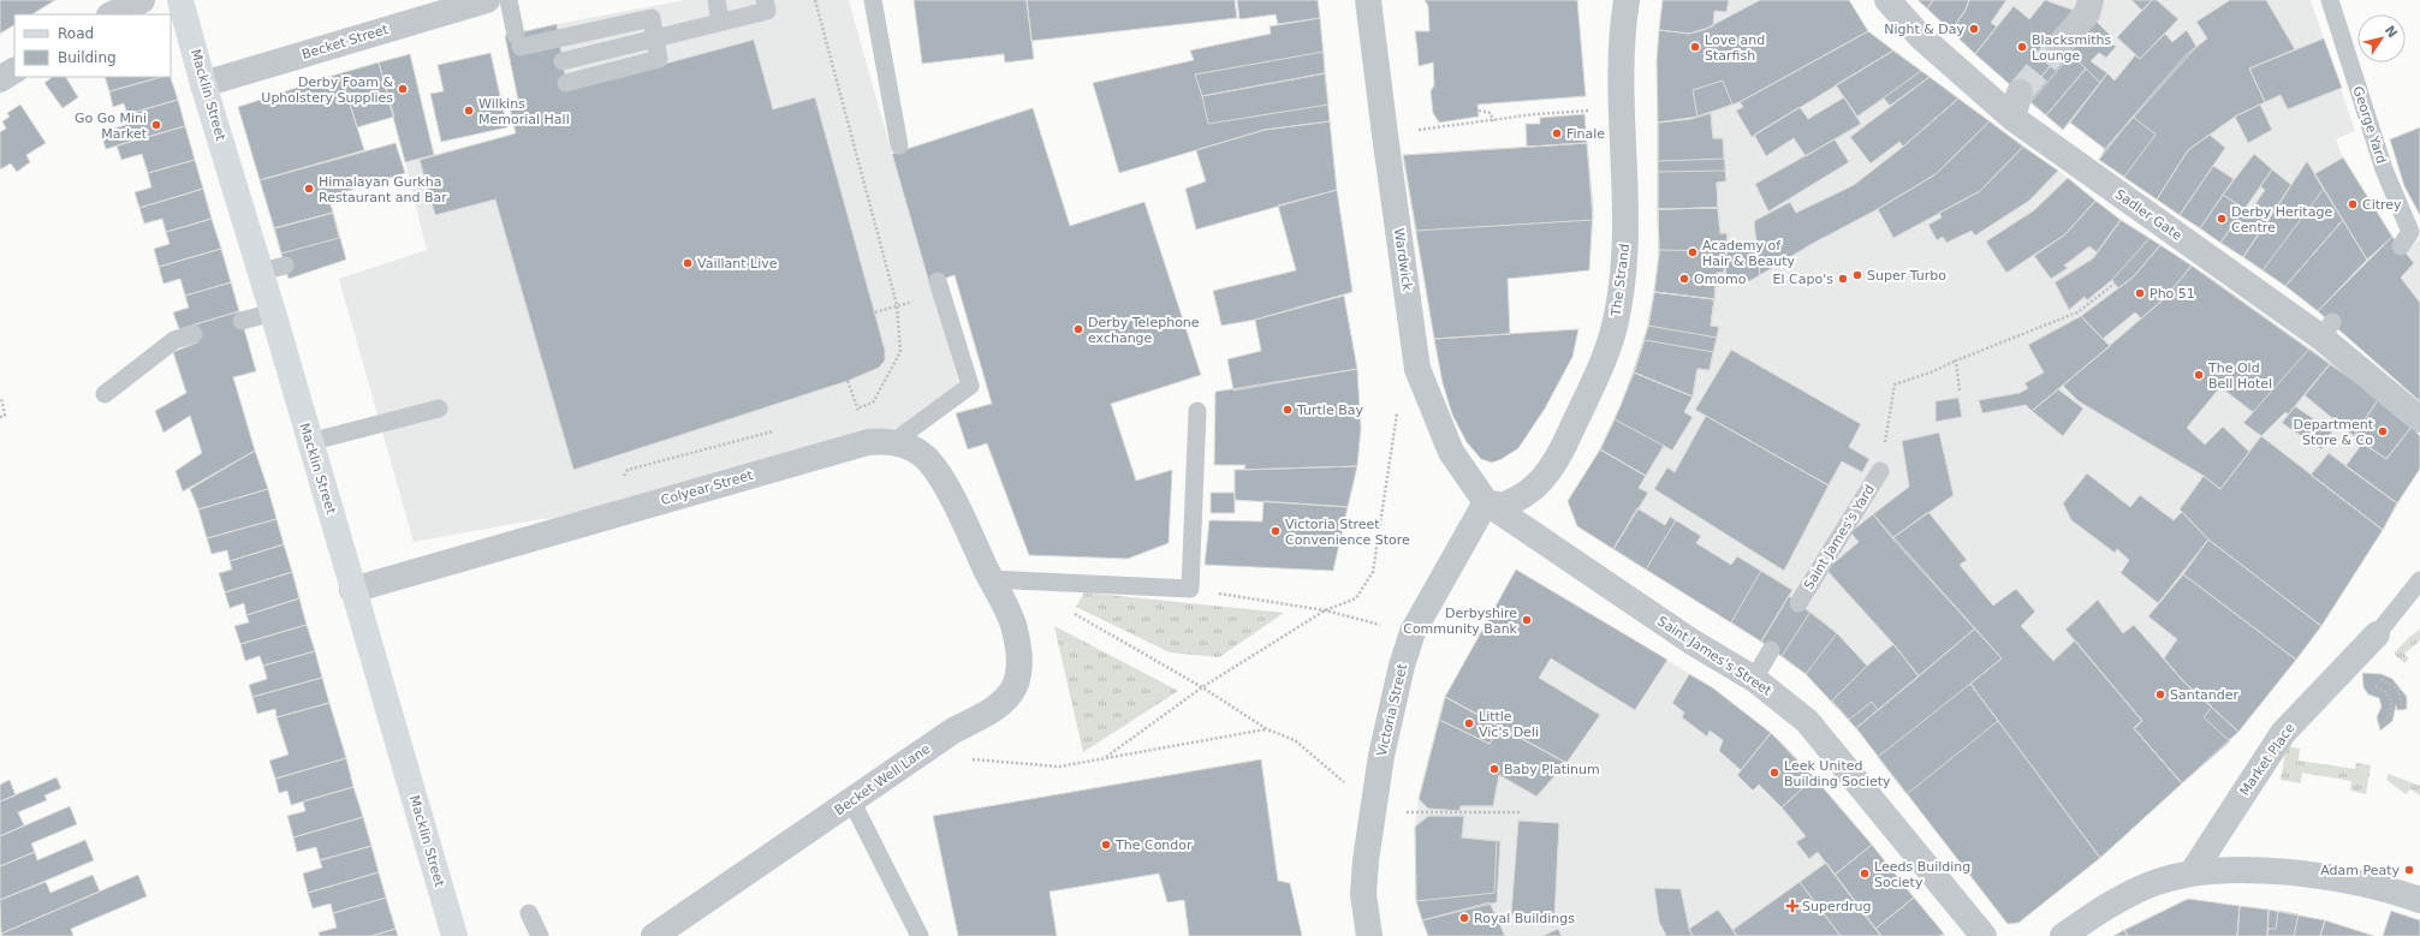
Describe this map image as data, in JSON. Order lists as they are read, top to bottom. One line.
{"streets":{"street":["Becket Street","Macklin Street","Sadler Gate","Wardwick","The Strand","Colyear Street","Saint James's Street","Victoria Street","Market Place","Becket Well Lane"],"lane":["George Yard","Saint James's Yard"]},"crossings":[["Becket Street","Macklin Street"],["Macklin Street","Colyear Street"],["Wardwick","The Strand"],["Wardwick","Saint James's Street"],["Wardwick","Victoria Street"],["The Strand","Saint James's Street"],["The Strand","Victoria Street"],["Colyear Street","Becket Well Lane"],["Saint James's Street","Victoria Street"]],"places":{"other":["Night & Day","Love and Starfish","Blacksmiths Lounge","Derby Foam & Upholstery Supplies","Wilkins Memorial Hall","Go Go Mini Market","Finale","Himalayan Gurkha Restaurant and Bar","Citrey","Derby Heritage Centre","Academy of Hair & Beauty","Vaillant Live","Super Turbo","Omomo","El Capo's","Pho 51","Derby Telephone exchange","The Old Bell Hotel","Turtle Bay","Department Store & Co","Victoria Street Convenience Store","Derbyshire Community Bank","Santander","Little Vic's Deli","Baby Platinum","Leek United Building Society","The Condor","Adam Peaty","Leeds Building Society","Royal Buildings"],"health":["Superdrug"]},"legend":["Road","Building"],"north":"top right"}
